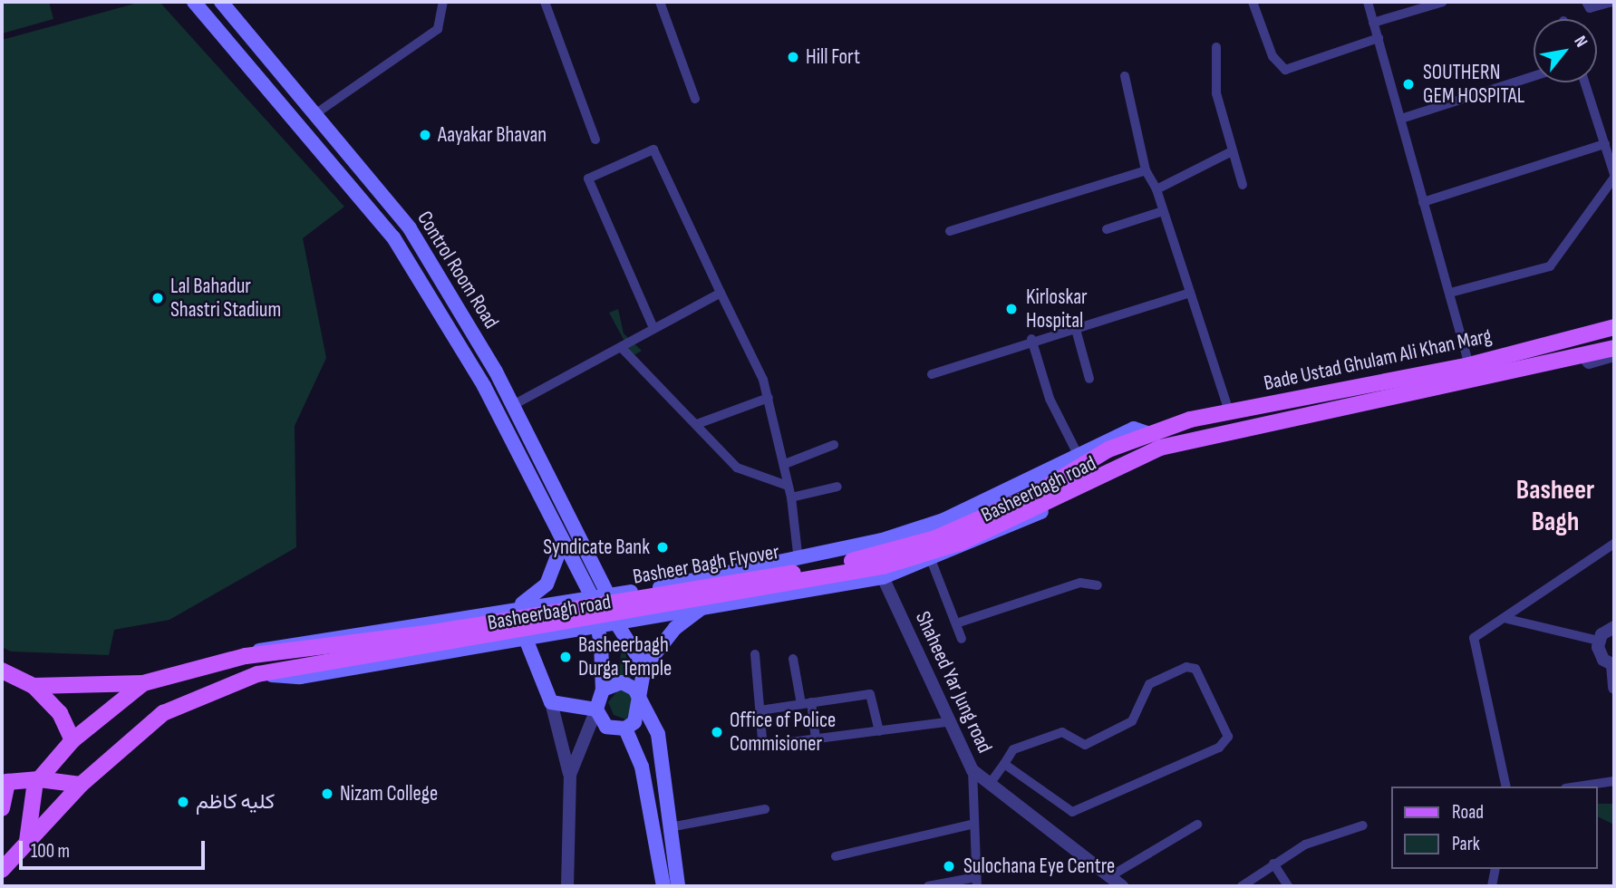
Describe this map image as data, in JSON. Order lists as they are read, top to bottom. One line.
{"streets":{"main road":["Control Room Road","Bade Ustad Ghulam Ali Khan Marg","Basheerbagh road","Basheer Bagh Flyover"],"street":["Shaheed Yar Jung road"]},"crossings":[["Control Room Road","Basheerbagh road"],["Bade Ustad Ghulam Ali Khan Marg","Basheerbagh road"],["Bade Ustad Ghulam Ali Khan Marg","Basheer Bagh Flyover"],["Basheerbagh road","Basheer Bagh Flyover"],["Basheerbagh road","Shaheed Yar Jung road"]],"districts":["Basheer Bagh"],"places":["Hill Fort","SOUTHERN GEM HOSPITAL","Aayakar Bhavan","Lal Bahadur Shastri Stadium","Kirloskar Hospital","Syndicate Bank","Basheerbagh Durga Temple","Office of Police Commisioner","Nizam College","كليه كاظم","Sulochana Eye Centre"],"legend":["Road","Park"],"scale_bar":"100 m","north":"top right"}
